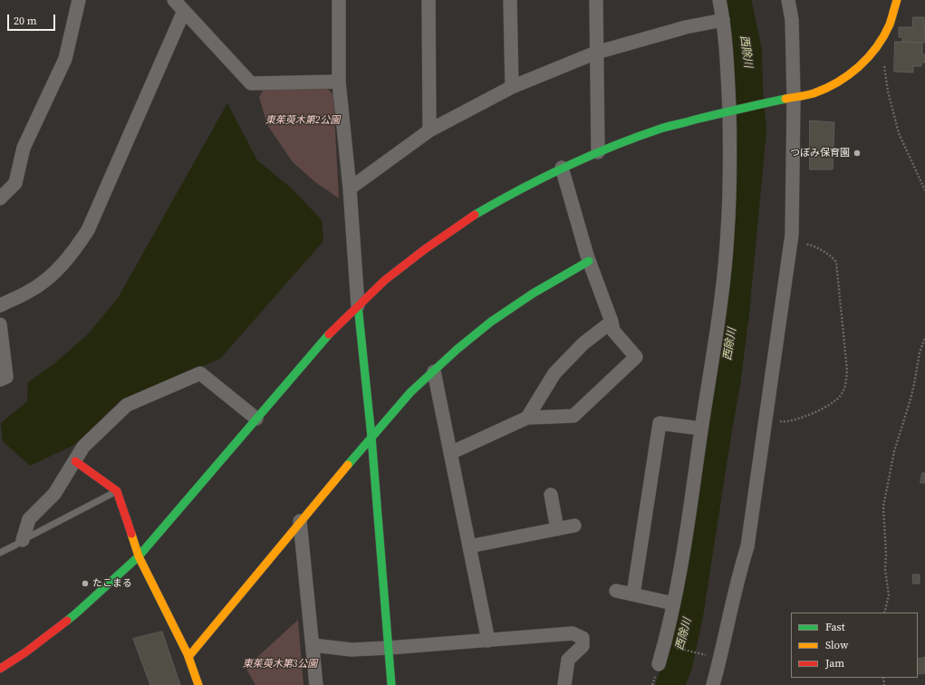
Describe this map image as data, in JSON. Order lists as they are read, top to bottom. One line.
{"water":["西除川"],"parks":["東茱萸木第2公園","東茱萸木第3公園"],"places":["つぼみ保育園","たこまる"],"legend":["Fast","Slow","Jam"],"scale_bar":"20 m"}
